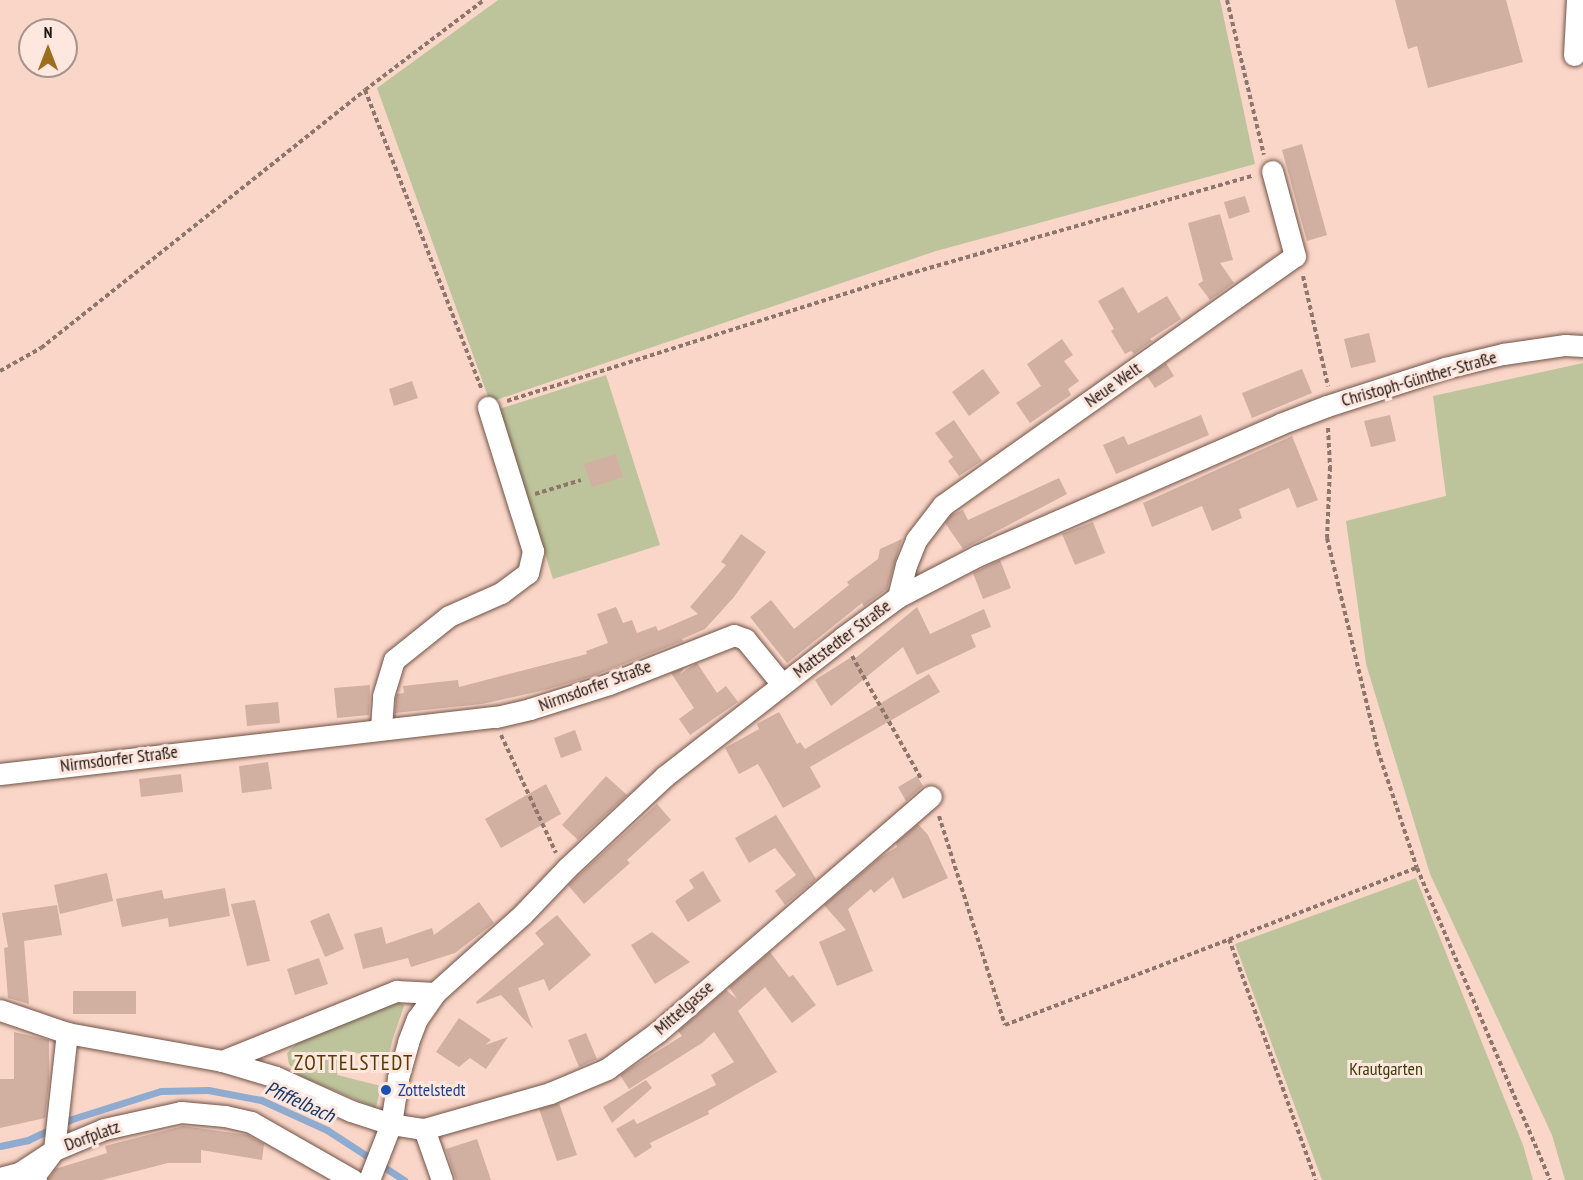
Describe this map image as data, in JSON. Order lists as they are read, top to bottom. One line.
{"streets":{"street":["Christoph-Günther-Straße","Neue Welt","Mattstedter Straße","Nirmsdorfer Straße","Mittelgasse","Dorfplatz"]},"crossings":[["Christoph-Günther-Straße","Mattstedter Straße"],["Neue Welt","Mattstedter Straße"],["Mattstedter Straße","Nirmsdorfer Straße"],["Mattstedter Straße","Dorfplatz"],["Mittelgasse","Dorfplatz"]],"districts":["ZOTTELSTEDT"],"water":["Pfiffelbach"],"parks":["Krautgarten"],"places":["Zottelstedt"],"north":"top"}
